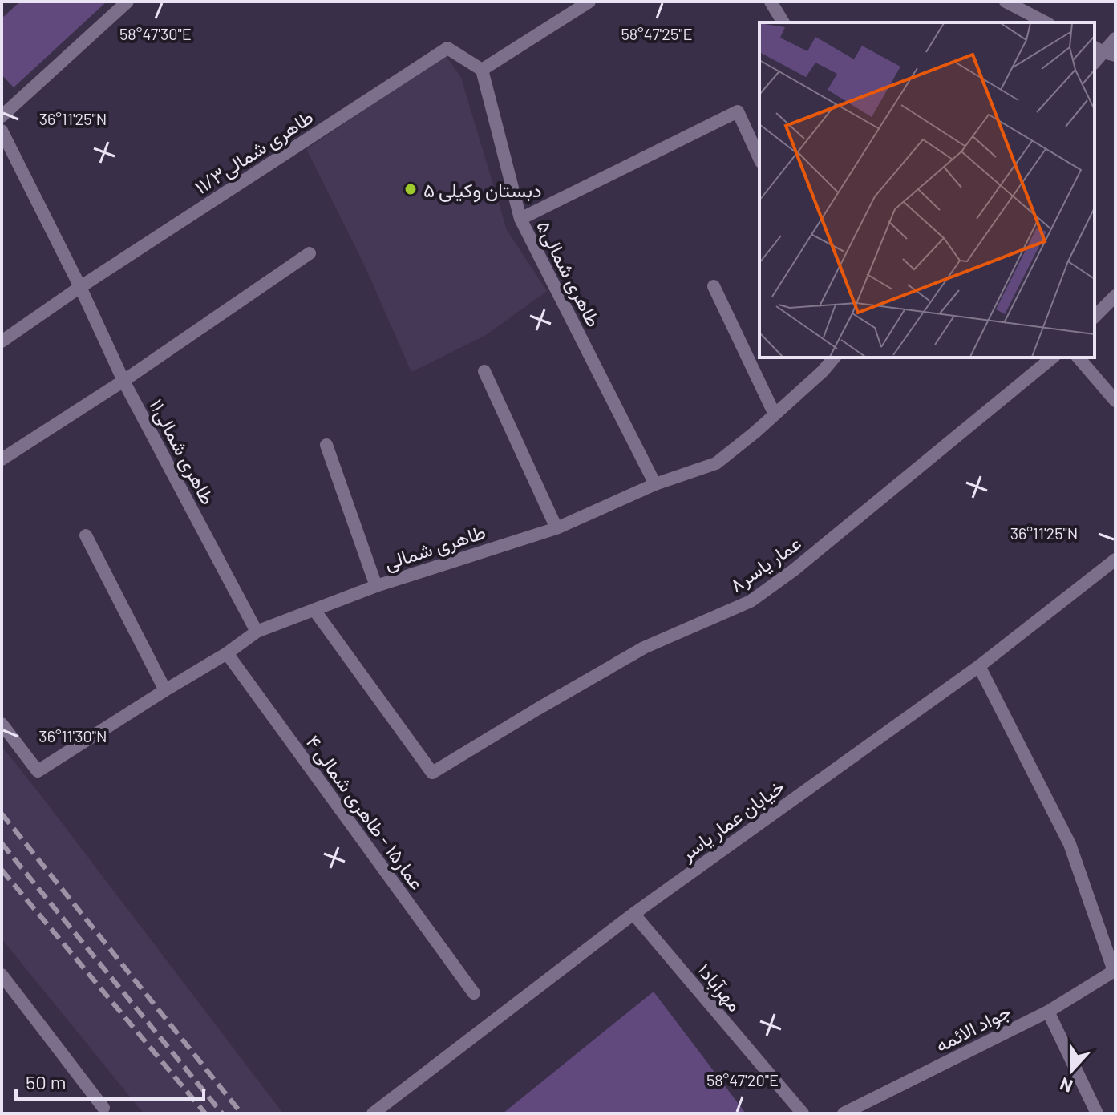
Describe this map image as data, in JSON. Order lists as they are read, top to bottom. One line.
{"streets":{"street":["طاهری شمالی۱۱/۳","طاهری شمالی۵","طاهری شمالی۱۱","طاهری شمالی","عمار یاسر۸","عمار۱۵ - طاهری شمالی ۴","خیابان عمار یاسر","مهرآباد۱","جواد الائمه"]},"crossings":[["طاهری شمالی۱۱/۳","طاهری شمالی۵"],["طاهری شمالی۱۱/۳","طاهری شمالی۱۱"],["طاهری شمالی۵","طاهری شمالی"],["طاهری شمالی۱۱","طاهری شمالی"],["طاهری شمالی","عمار یاسر۸"],["طاهری شمالی","عمار۱۵ - طاهری شمالی ۴"],["خیابان عمار یاسر","مهرآباد۱"]],"places":["دبستان وکیلی ۵"],"scale_bar":"50 m","north":"bottom","coordinates":["58°47'30\"E","58°47'25\"E","36°11'25\"N","36°11'30\"N","58°47'20\"E"]}
